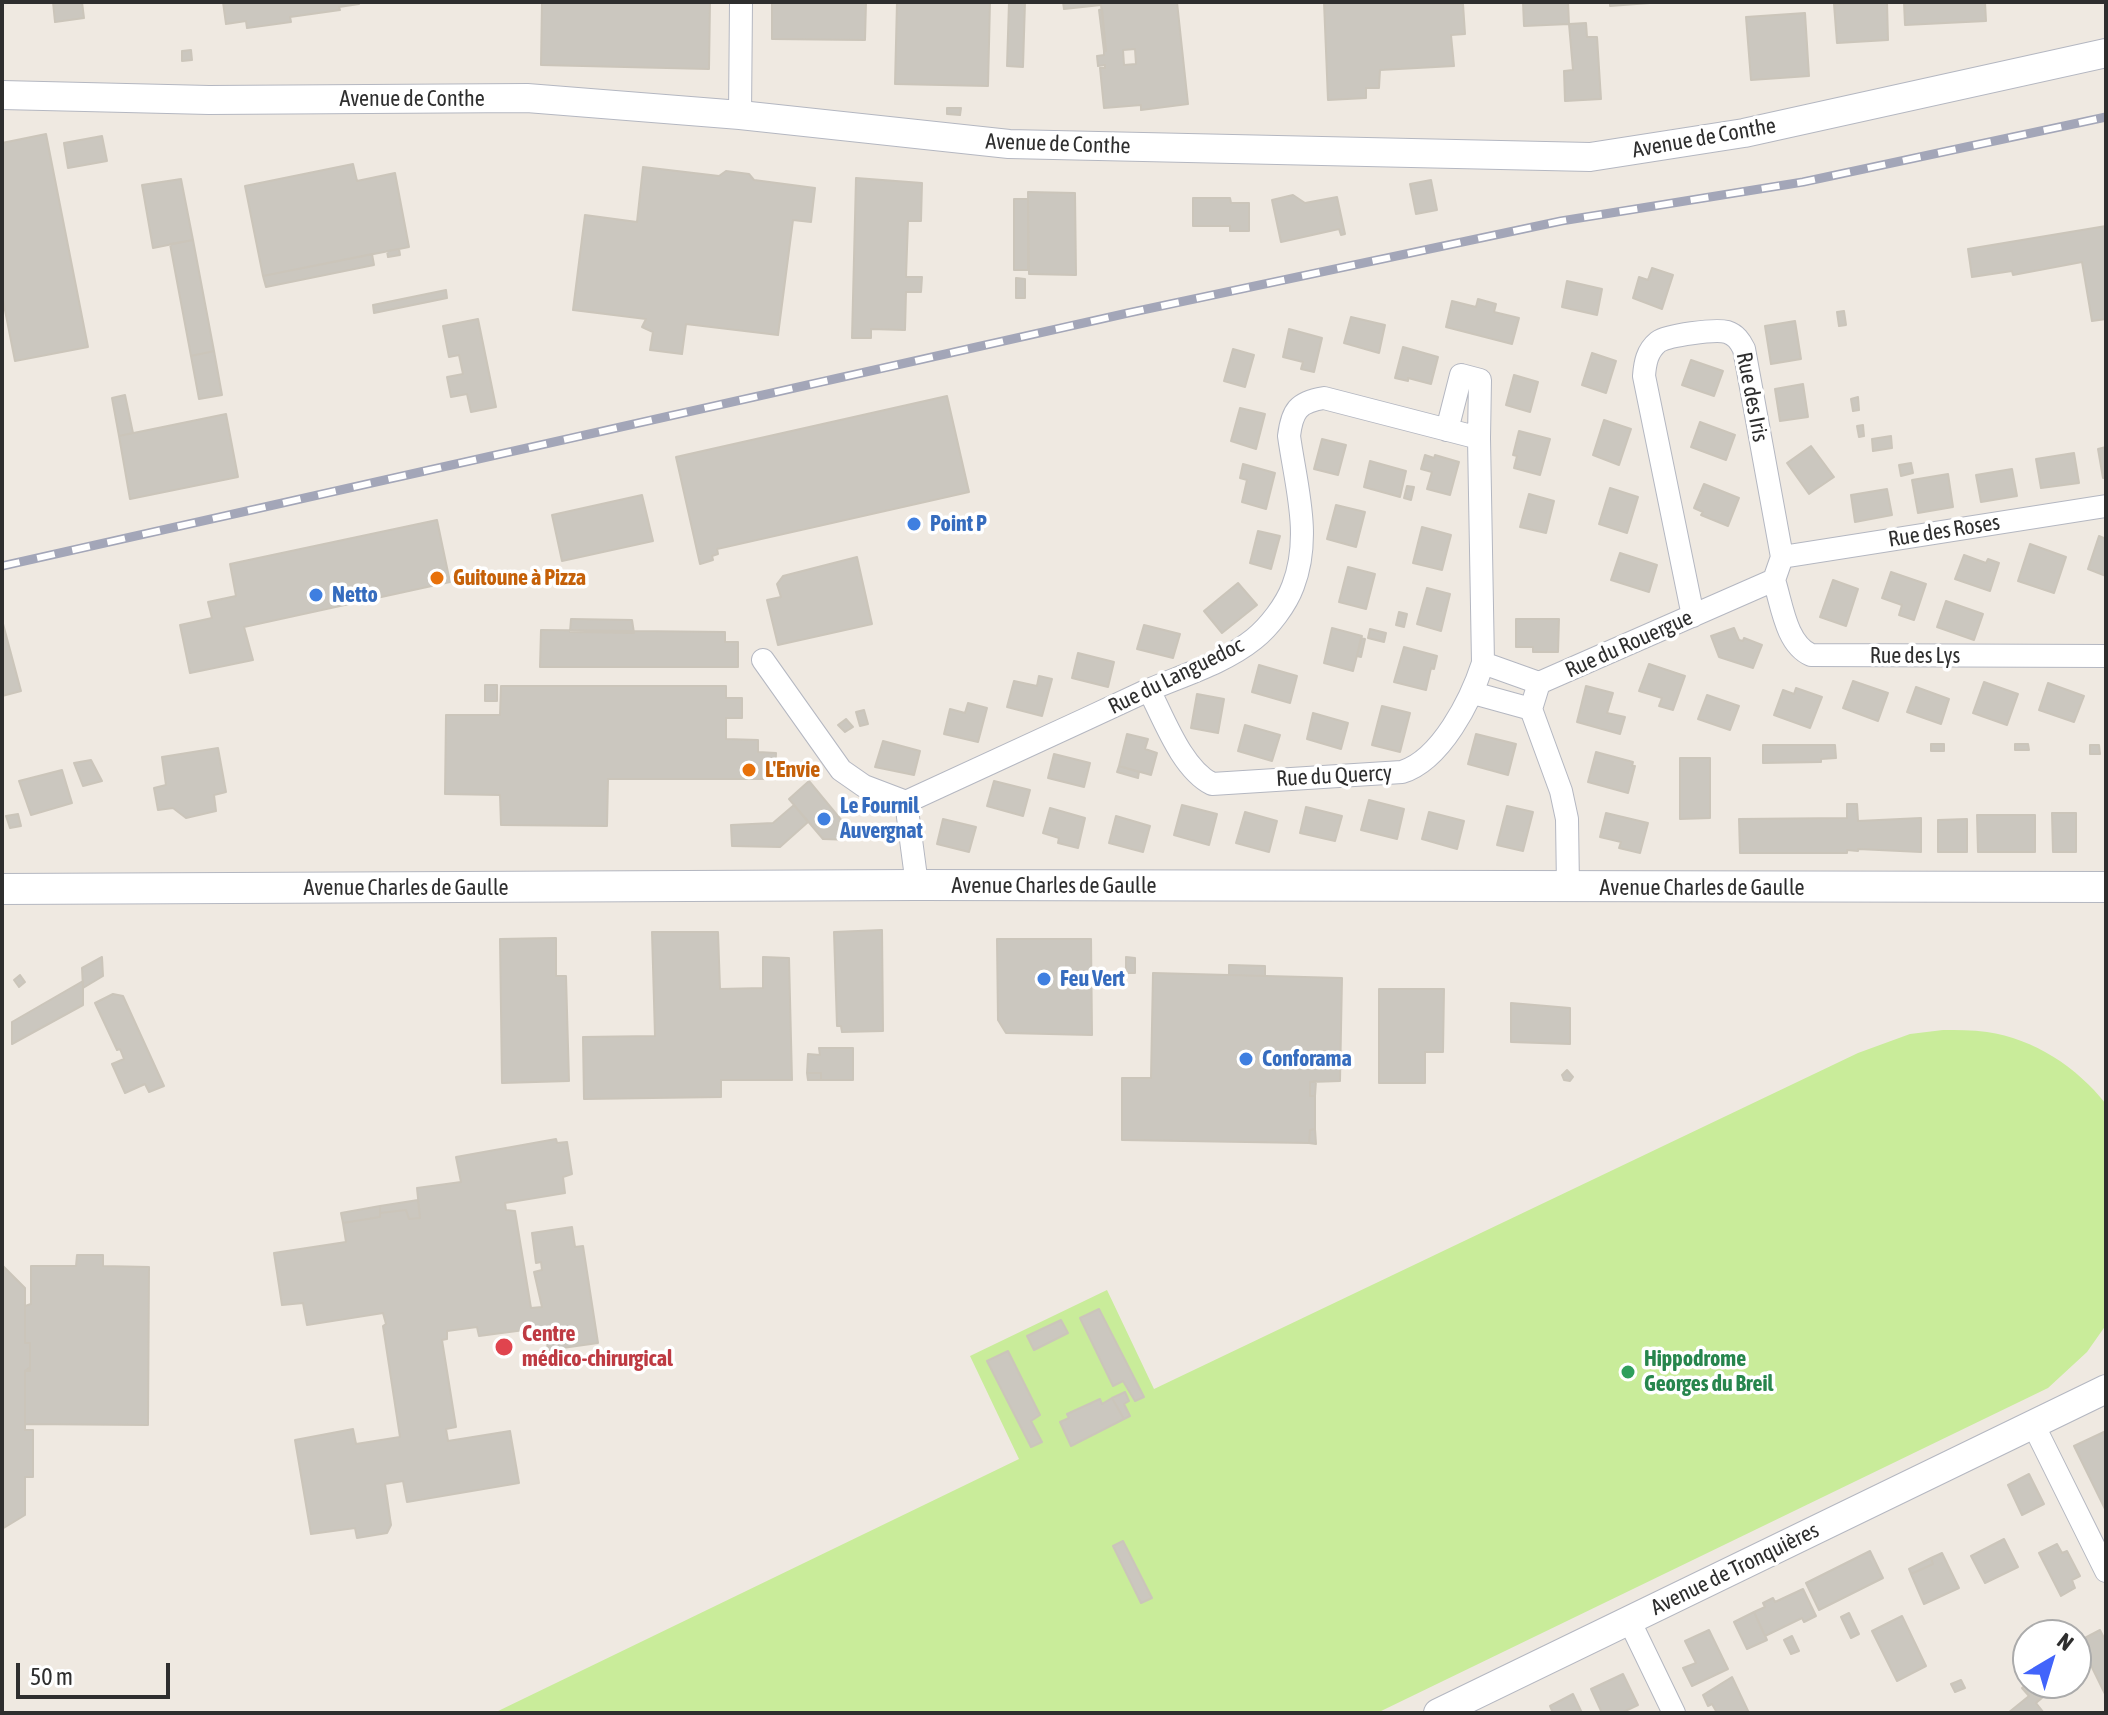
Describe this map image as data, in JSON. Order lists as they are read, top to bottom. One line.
{"streets":{"main road":["Avenue Charles de Gaulle"],"street":["Avenue de Conthe","Rue des Iris","Rue des Roses","Rue du Rouergue","Rue des Lys","Rue du Languedoc","Rue du Quercy","Avenue de Tronquières"]},"crossings":[["Rue des Iris","Rue des Roses"],["Rue des Iris","Rue du Rouergue"],["Rue des Iris","Rue des Lys"],["Rue du Rouergue","Rue des Lys"],["Rue du Languedoc","Rue du Quercy"]],"places":["Point P","Guitoune à Pizza","Netto","L'Envie","Le Fournil Auvergnat","Feu Vert","Conforama","Centre médico-chirurgical","Hippodrome Georges du Breil"],"scale_bar":"50 m","north":"top right"}
